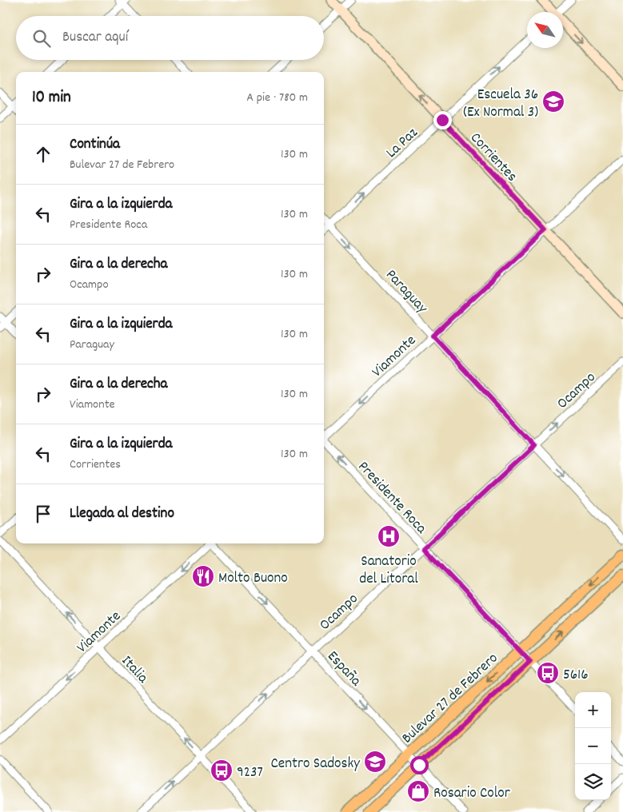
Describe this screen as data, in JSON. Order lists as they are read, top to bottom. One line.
{"streets":{"main road":["Corrientes","Bulevar 27 de Febrero"],"street":["La Paz","Paraguay","Viamonte","Ocampo","Presidente Roca","España","Italia"]},"crossings":[["La Paz","Corrientes"],["La Paz","Paraguay"],["Corrientes","Viamonte"],["Paraguay","Viamonte"],["Paraguay","Ocampo"],["Viamonte","Italia"],["Ocampo","Presidente Roca"],["Ocampo","España"],["Ocampo","Italia"],["Presidente Roca","Bulevar 27 de Febrero"],["España","Bulevar 27 de Febrero"]],"one_way":["La Paz","Paraguay","Viamonte","Ocampo","Presidente Roca","España","Italia"],"places":{"school or university":["Escuela 36 (Ex Normal 3)","Centro Sadosky"],"hospital":["Sanatorio del Litoral"],"restaurant":["Molto Buono"],"bus stop":["5616","9237"],"shop":["Rosario Color"]},"north":"top left","page":{"search":"Buscar aquí","heading":["10 min","A pie · 780 m"],"list":[["Continúa","Bulevar 27 de Febrero","130 m"],["Gira a la izquierda","Presidente Roca","130 m"],["Gira a la derecha","Ocampo","130 m"],["Gira a la izquierda","Paraguay","130 m"],["Gira a la derecha","Viamonte","130 m"],["Gira a la izquierda","Corrientes","130 m"],"Llegada al destino"],"map_buttons":["+","−"]}}
